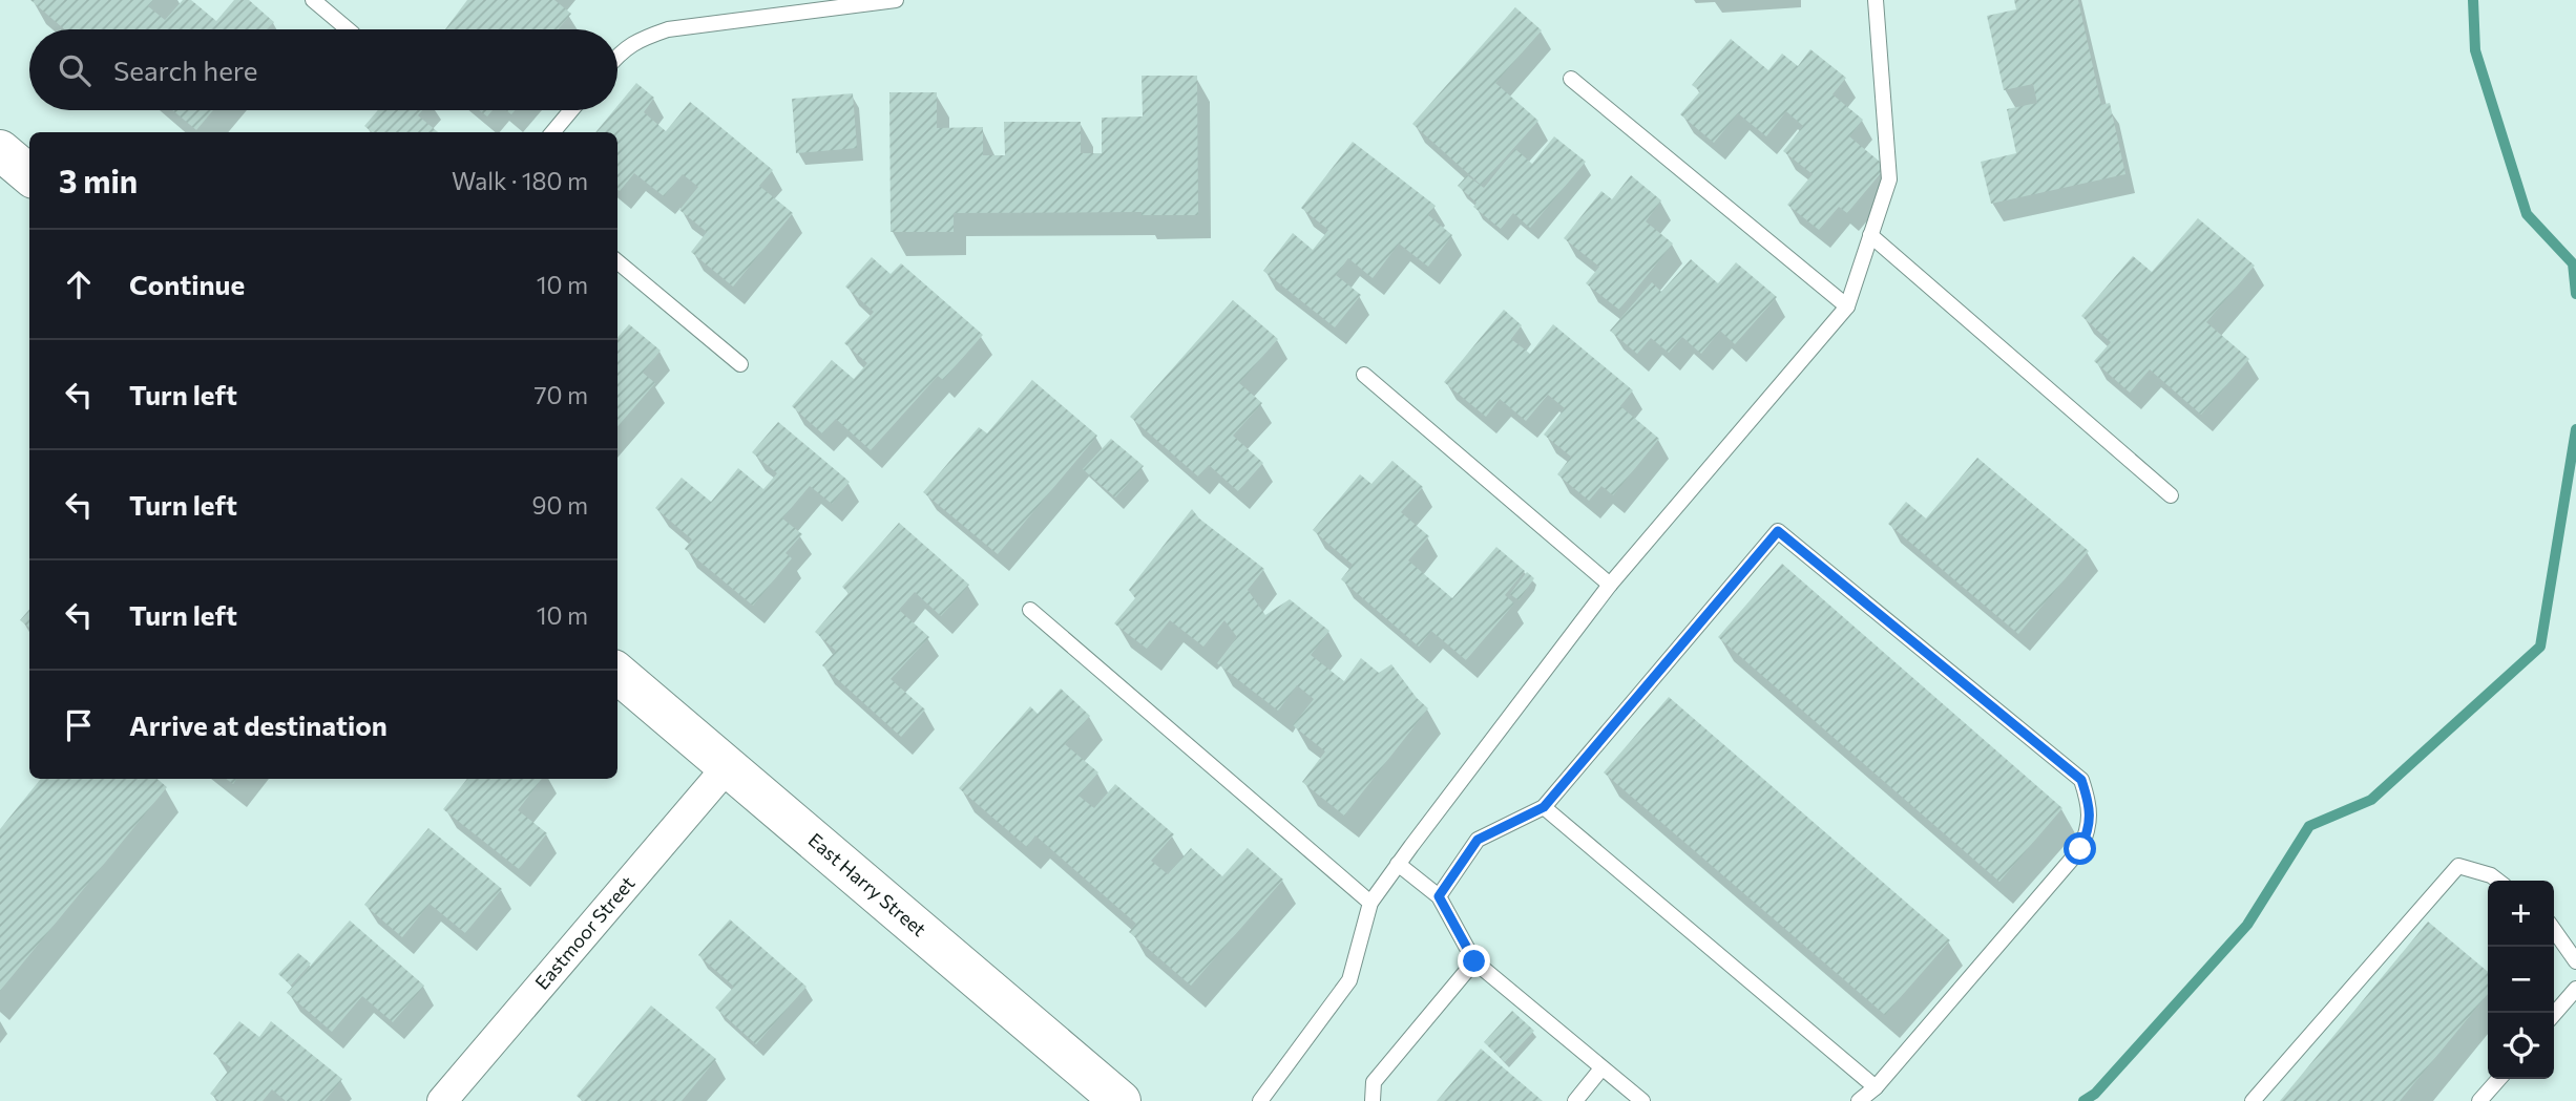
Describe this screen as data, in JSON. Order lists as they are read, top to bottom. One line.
{"streets":{"main road":["East Harry Street"],"street":["Eastmoor Street"]},"crossings":[["East Harry Street","Eastmoor Street"]],"page":{"search":"Search here","heading":["3 min","Walk · 180 m"],"list":[["Continue","10 m"],["Turn left","70 m"],["Turn left","90 m"],["Turn left","10 m"],"Arrive at destination"],"map_buttons":["+","−"]}}
